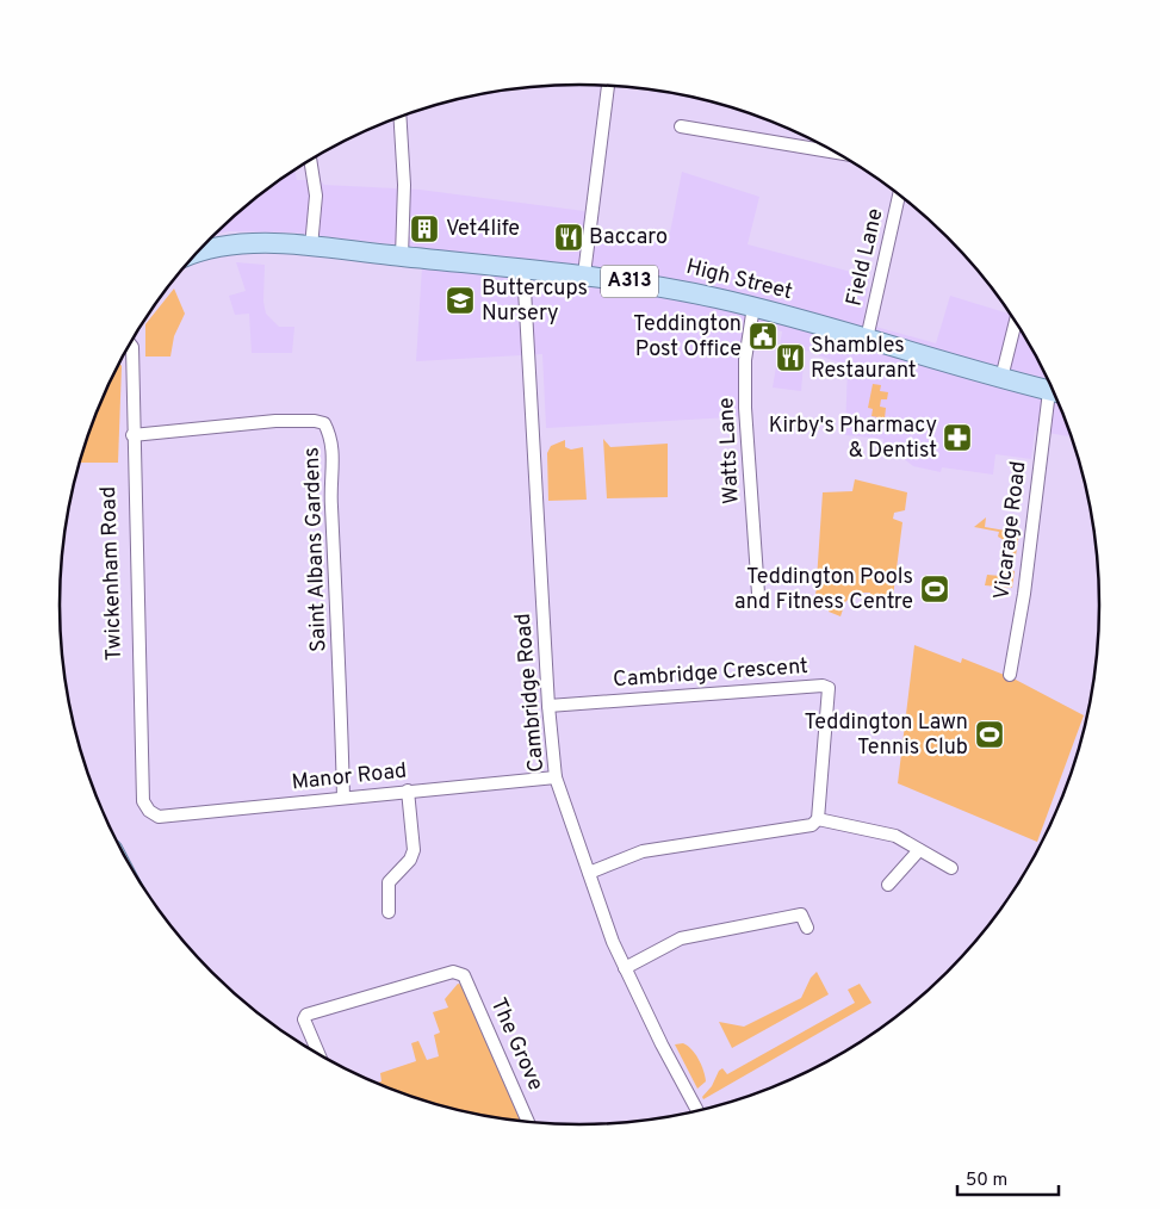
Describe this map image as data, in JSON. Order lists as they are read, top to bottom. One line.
{"streets":{"main road":["High Street","A313"],"street":["Field Lane","Watts Lane","Vicarage Road","Saint Albans Gardens","Twickenham Road","Cambridge Crescent","Cambridge Road","Manor Road","The Grove"]},"crossings":[["Field Lane","High Street"],["High Street","Watts Lane"],["High Street","Cambridge Road"],["Saint Albans Gardens","Twickenham Road"],["Saint Albans Gardens","Manor Road"],["Twickenham Road","Manor Road"],["Cambridge Crescent","Cambridge Road"],["Cambridge Road","Manor Road"]],"places":{"building":["Vet4life"],"restaurant":["Baccaro","Shambles Restaurant"],"school or university":["Buttercups Nursery"],"public building":["Teddington Post Office"],"pharmacy":["Kirby's Pharmacy & Dentist"],"sports":["Teddington Pools and Fitness Centre","Teddington Lawn Tennis Club"]},"scale_bar":"50 m"}
